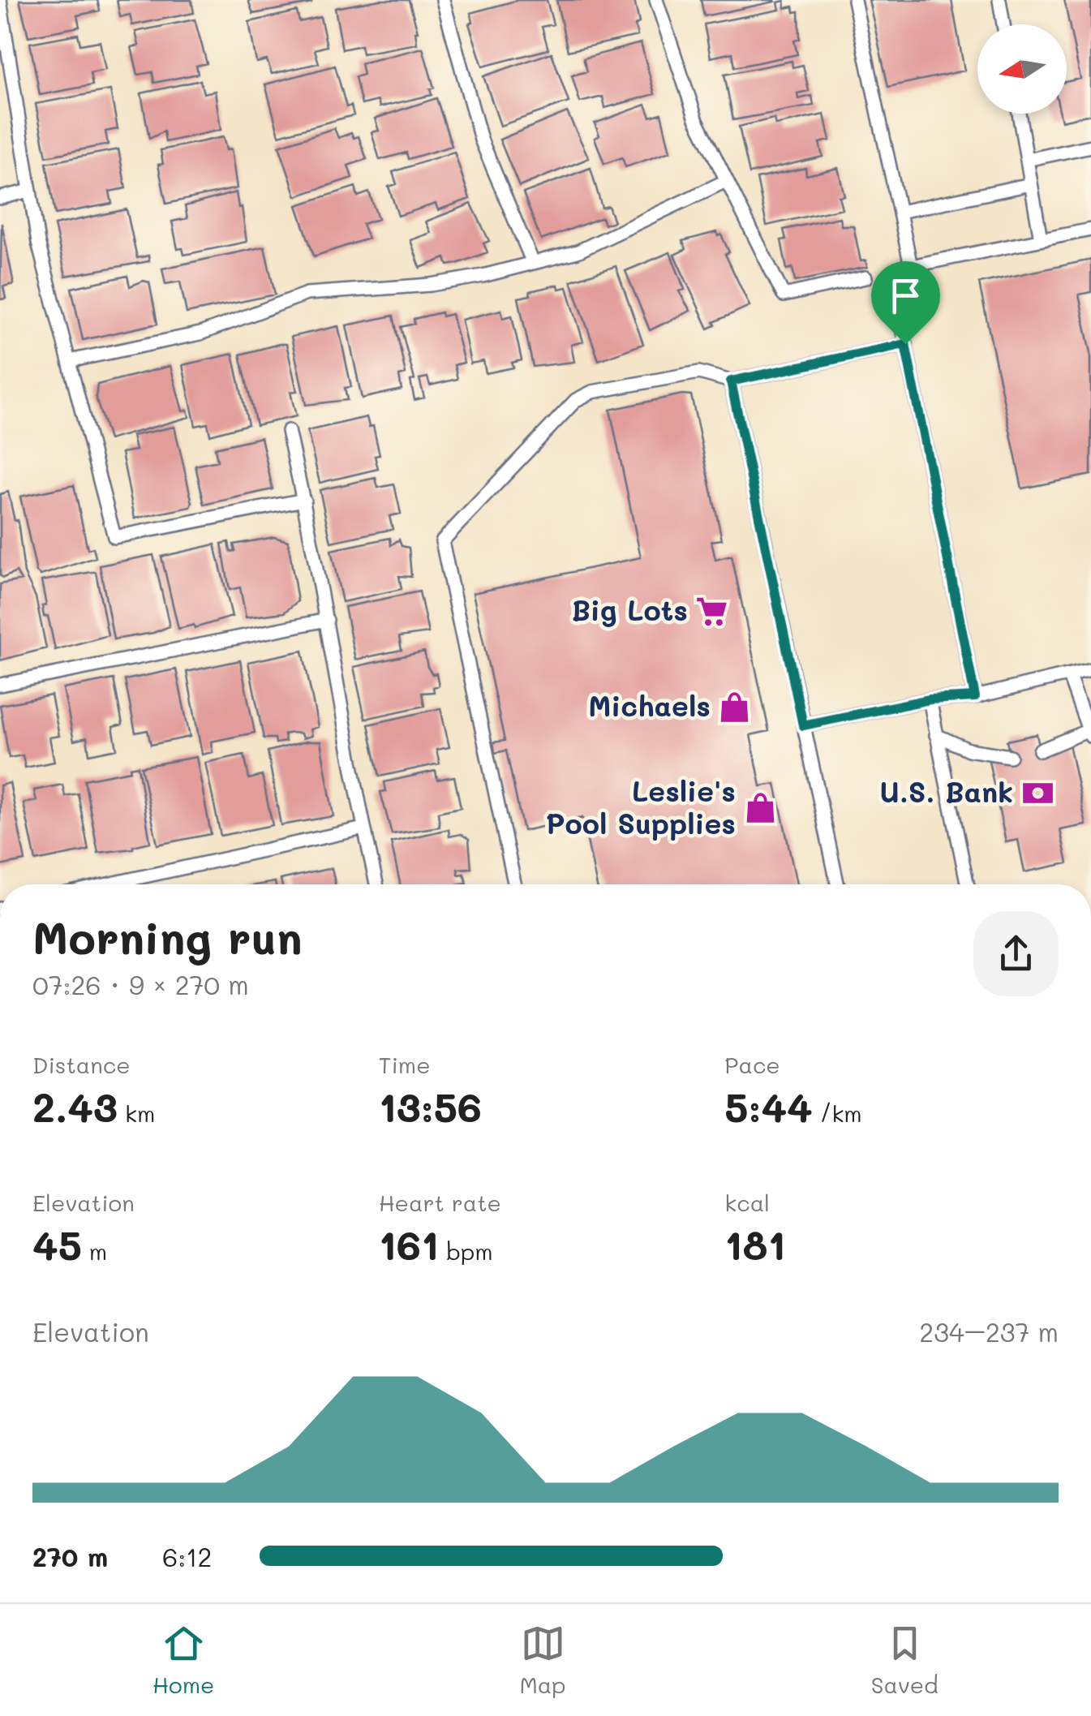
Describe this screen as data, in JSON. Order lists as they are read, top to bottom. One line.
{"places":{"supermarket":["Big Lots"],"shop":["Michaels","Leslie's Pool Supplies"],"bank":["U.S. Bank"]},"north":"left","page":{"heading":["Morning run","07:26 · 9 × 270 m"],"stats":[["Distance","2.43 km"],["Time","13:56"],["Pace","5:44 /km"],["Elevation","45 m"],["Heart rate","161 bpm"],["kcal","181"]],"chart":["Elevation","234–237 m"],"list":[{"name":"270 m","note":"6:12"}],"tabs":["Home","Map","Saved"]}}
